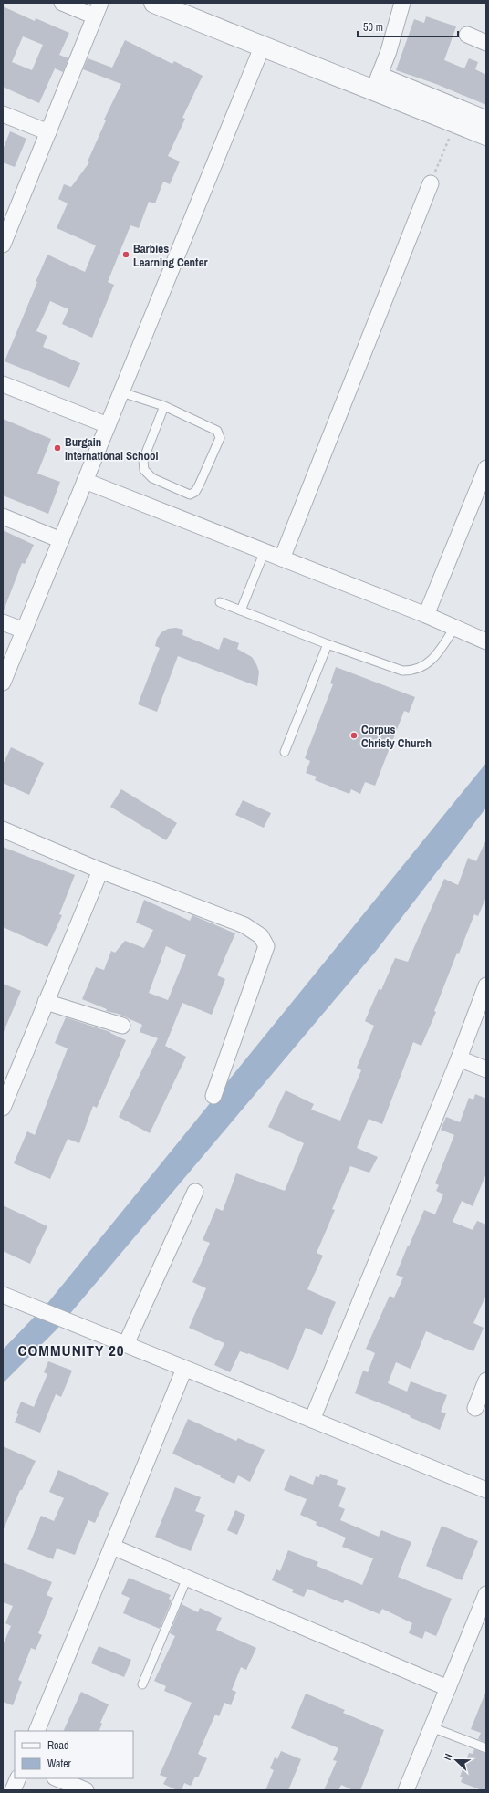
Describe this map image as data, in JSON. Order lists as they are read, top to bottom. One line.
{"districts":["COMMUNITY 20"],"places":["Barbies Learning Center","Burgain International School","Corpus Christy Church"],"legend":["Road","Water"],"scale_bar":"50 m","north":"left"}
